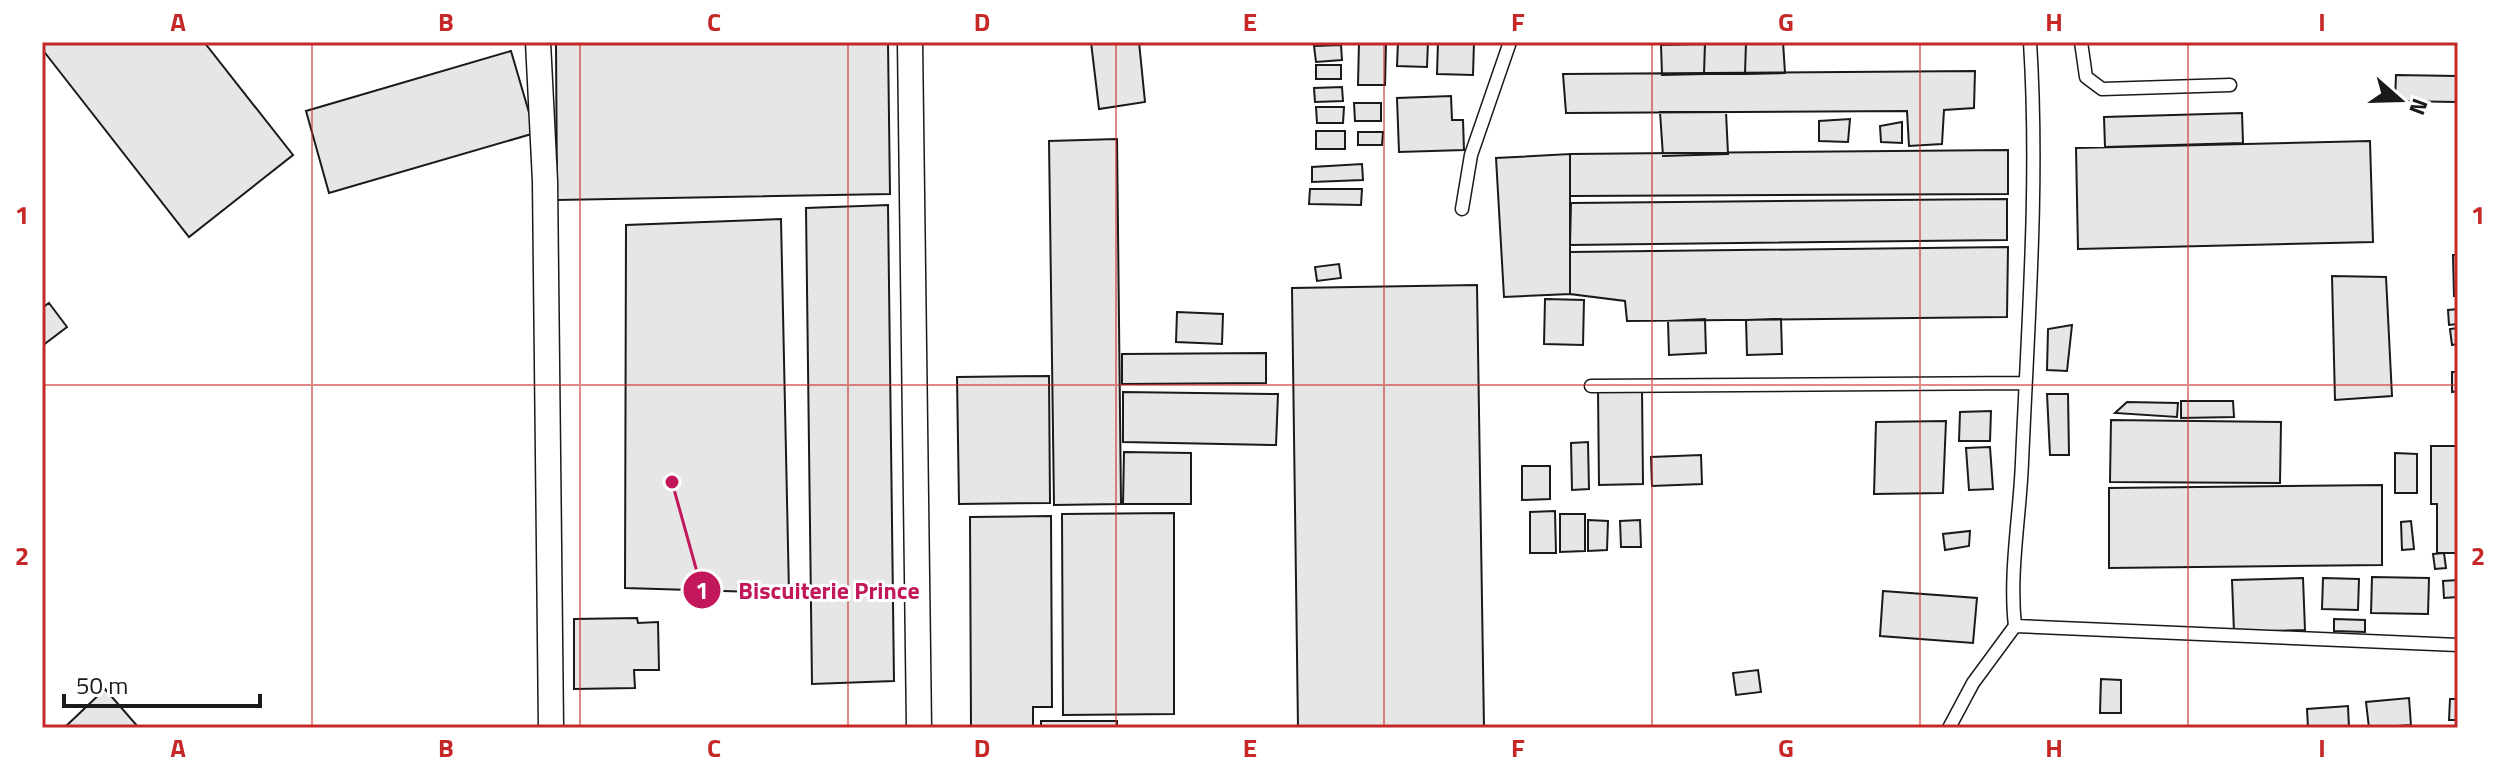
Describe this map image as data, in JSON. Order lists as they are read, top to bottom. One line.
{"places":["Biscuiterie Prince"],"scale_bar":"50 m","north":"right","grid":{"columns":["A","B","C","D","E","F","G","H","I"],"rows":["1","2"]}}
